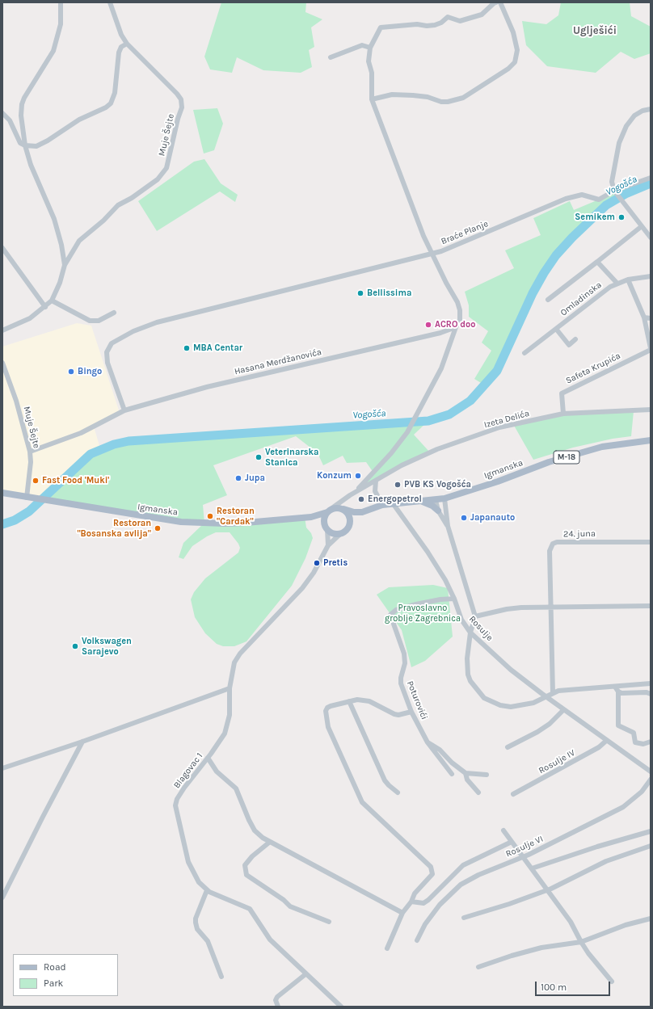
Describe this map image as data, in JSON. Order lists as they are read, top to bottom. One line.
{"streets":{"main road":["M-18","Igmanska"],"street":["Muje Šejte","Braće Planje","Omladinska","Hasana Merdžanovića","Safeta Krupića","Izeta Delića","24. juna","Rosulje","Poturovići","Rosulje IV","Blagovac 1","Rosulje VI"]},"crossings":[["Muje Šejte","Hasana Merdžanovića"],["Muje Šejte","Igmanska"],["Braće Planje","Hasana Merdžanovića"],["Omladinska","Safeta Krupića"],["Safeta Krupića","Izeta Delića"],["Izeta Delića","M-18"],["Izeta Delića","Igmanska"],["M-18","Igmanska"],["Igmanska","Rosulje"],["Rosulje","Poturovići"],["Rosulje","Rosulje IV"]],"districts":["Uglješići"],"water":["Vogošća"],"parks":["Pravoslavno groblje Zagrebnica"],"places":["Semikem","Bellissima","ACRO doo","MBA Centar","Bingo","Veterinarska Stanica","Konzum","Jupa","Fast Food 'Muki'","PVB KS Vogošća","Energopetrol","Restoran \"Cardak\"","Japanauto","Restoran \"Bosanska avlija\"","Pretis","Volkswagen Sarajevo"],"legend":["Road","Park"],"scale_bar":"100 m"}
